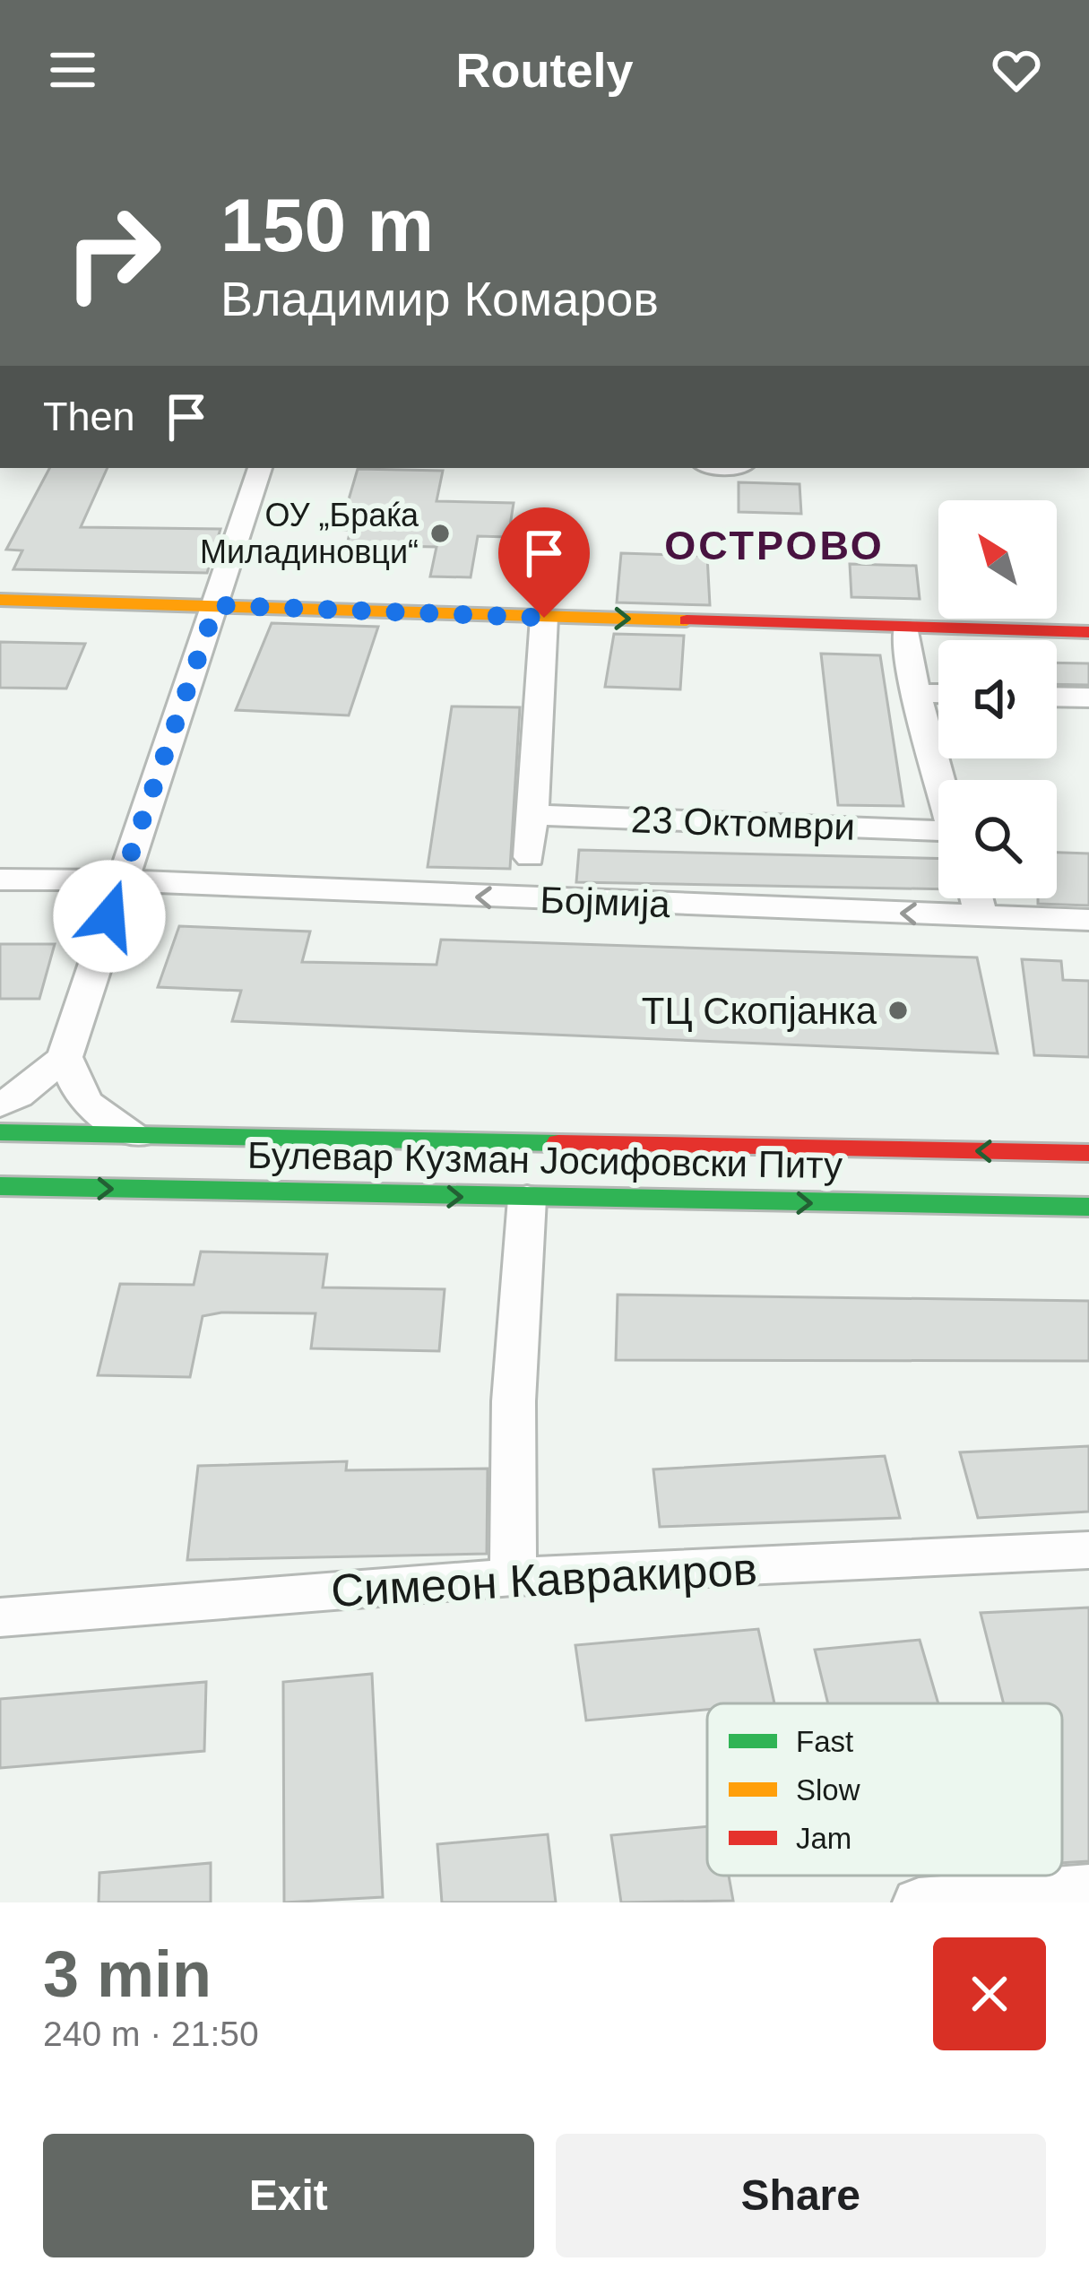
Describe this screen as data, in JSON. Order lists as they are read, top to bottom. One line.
{"streets":{"street":["23 Октомври","Бојмија","Булевар Кузман Јосифовски Питу","Симеон Кавракиров"]},"districts":["ОСТРОВО"],"places":["ОУ „Браќа Миладиновци“","ТЦ Скопјанка"],"legend":["Fast","Slow","Jam"],"north":"top left","page":{"header":"Routely","turn":["150 m","Владимир Комаров"],"then":"Then","heading":["3 min","240 m · 21:50"],"buttons":["Exit","Share"]}}
